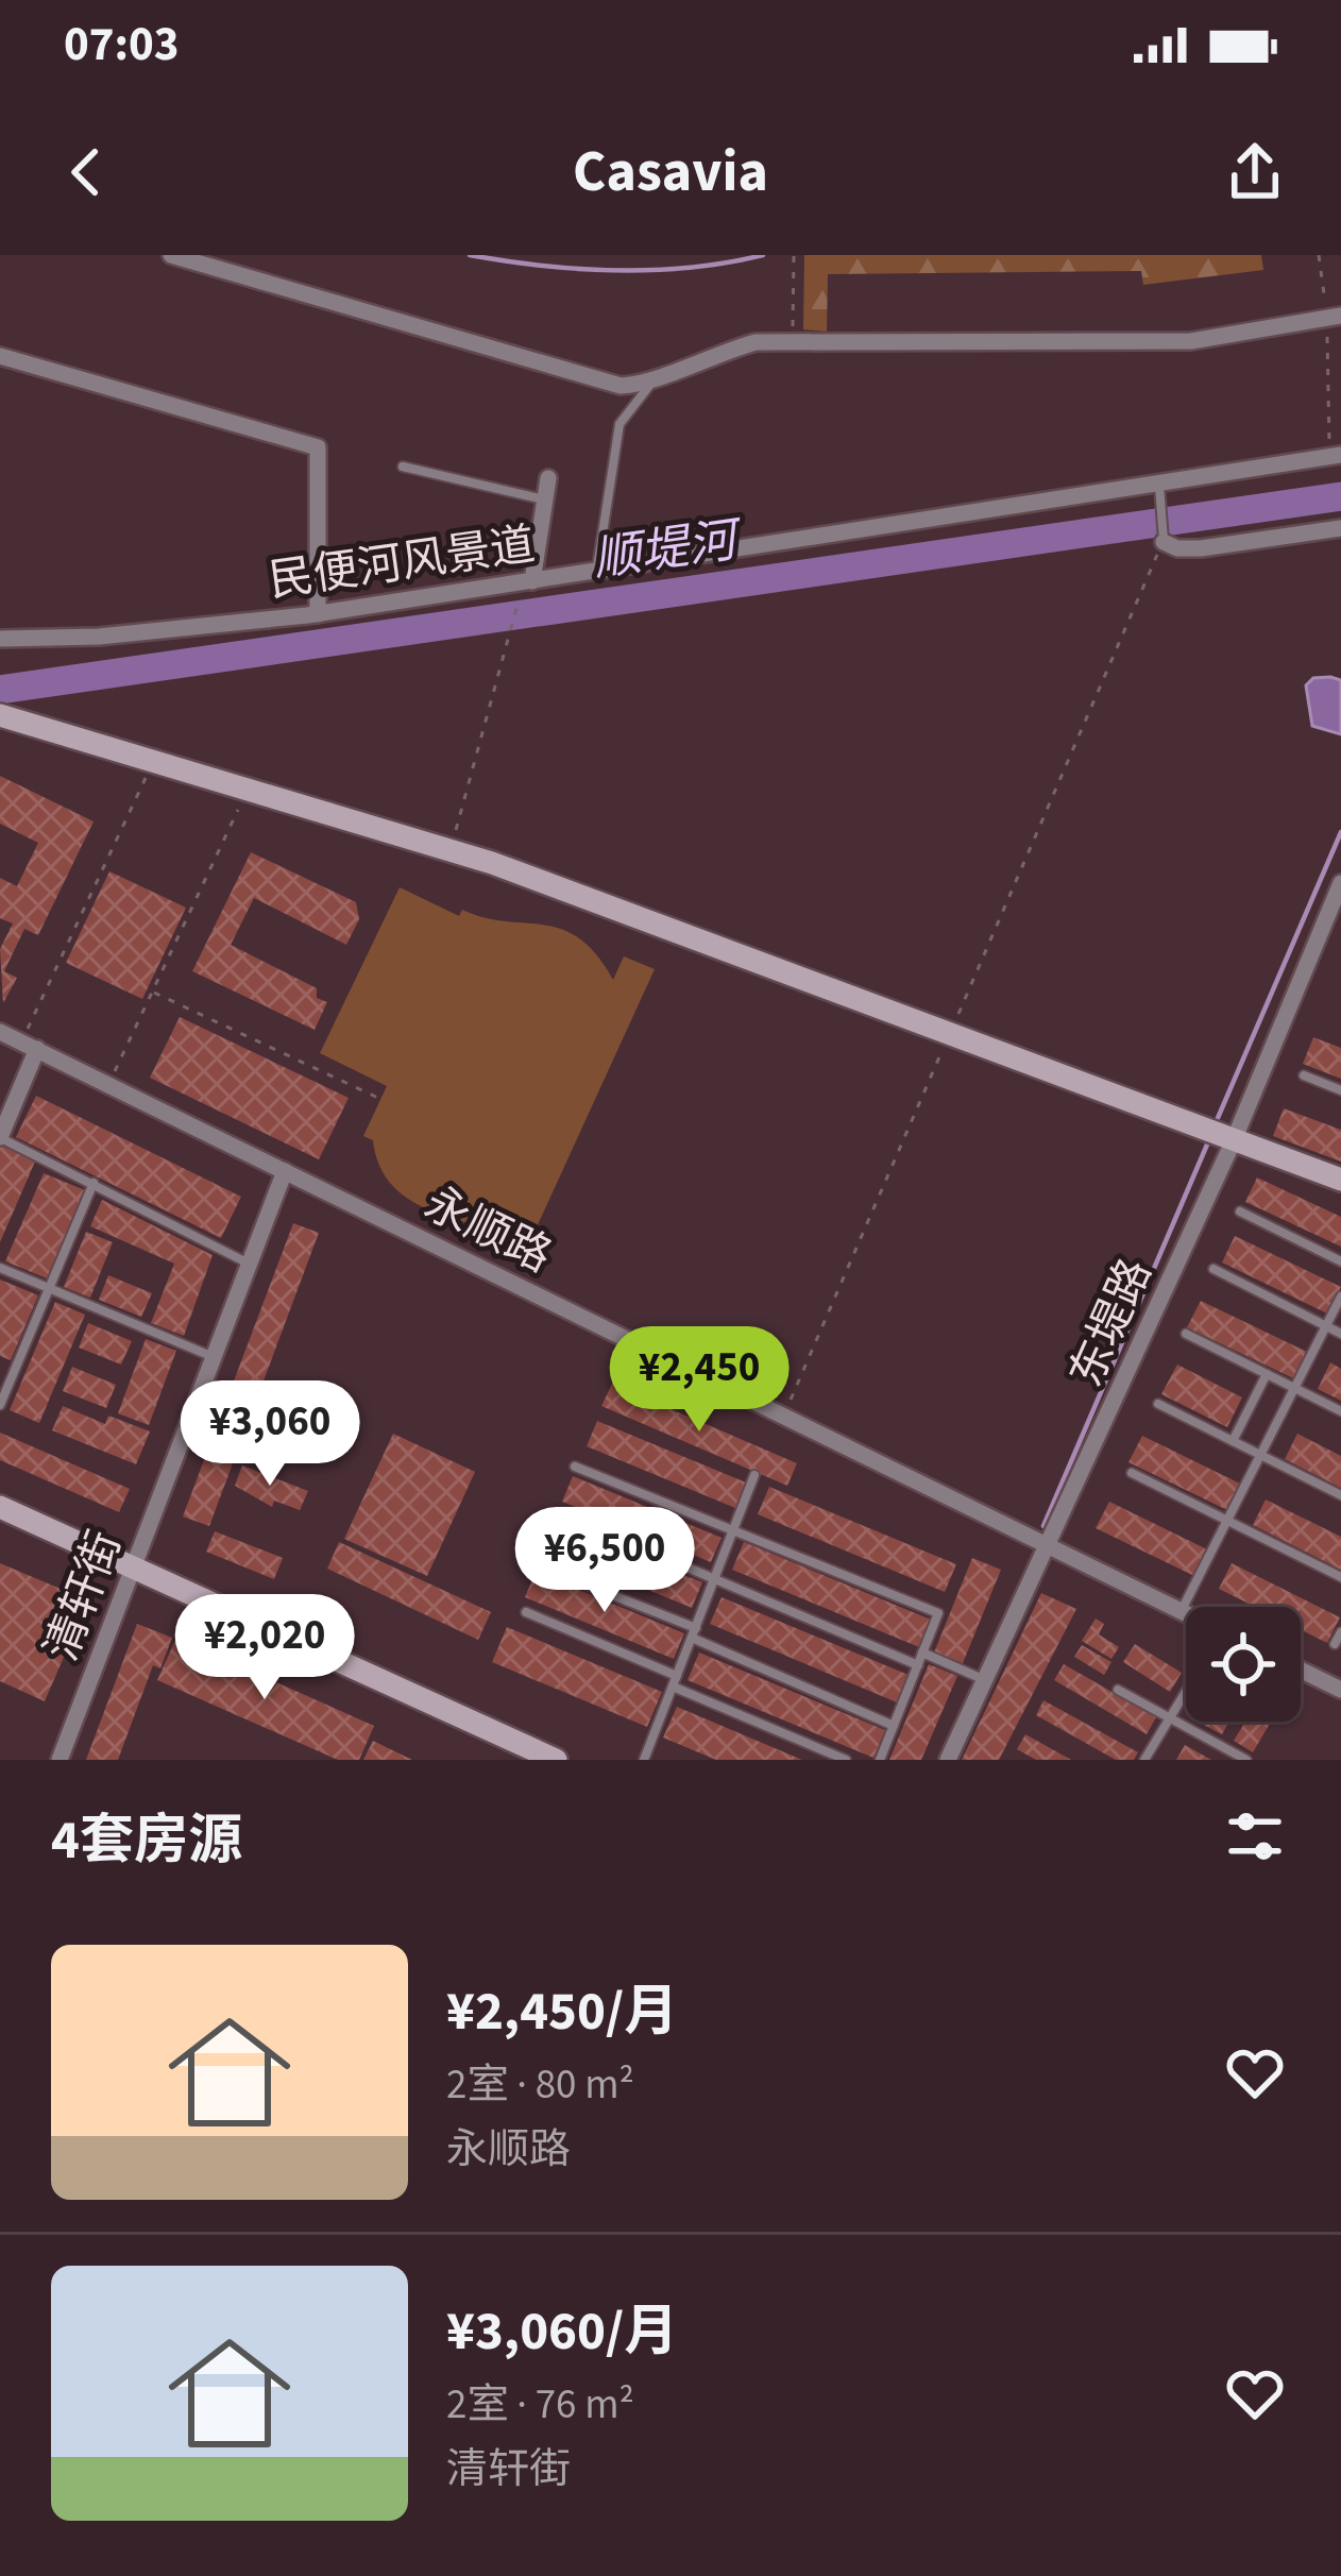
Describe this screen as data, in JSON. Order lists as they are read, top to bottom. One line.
{"streets":{"street":["民便河风景道","永顺路","东堤路","清轩街"]},"crossings":[["永顺路","东堤路"],["永顺路","清轩街"]],"water":["顺堤河"],"page":{"status":"07:03","header":"Casavia","price":["¥2,450","¥3,060","¥6,500","¥2,020"],"heading":"4套房源","list":[{"name":"¥2,450/月","note":"2室 · 80 m² · 永顺路"},{"name":"¥3,060/月","note":"2室 · 76 m² · 清轩街"}]}}
